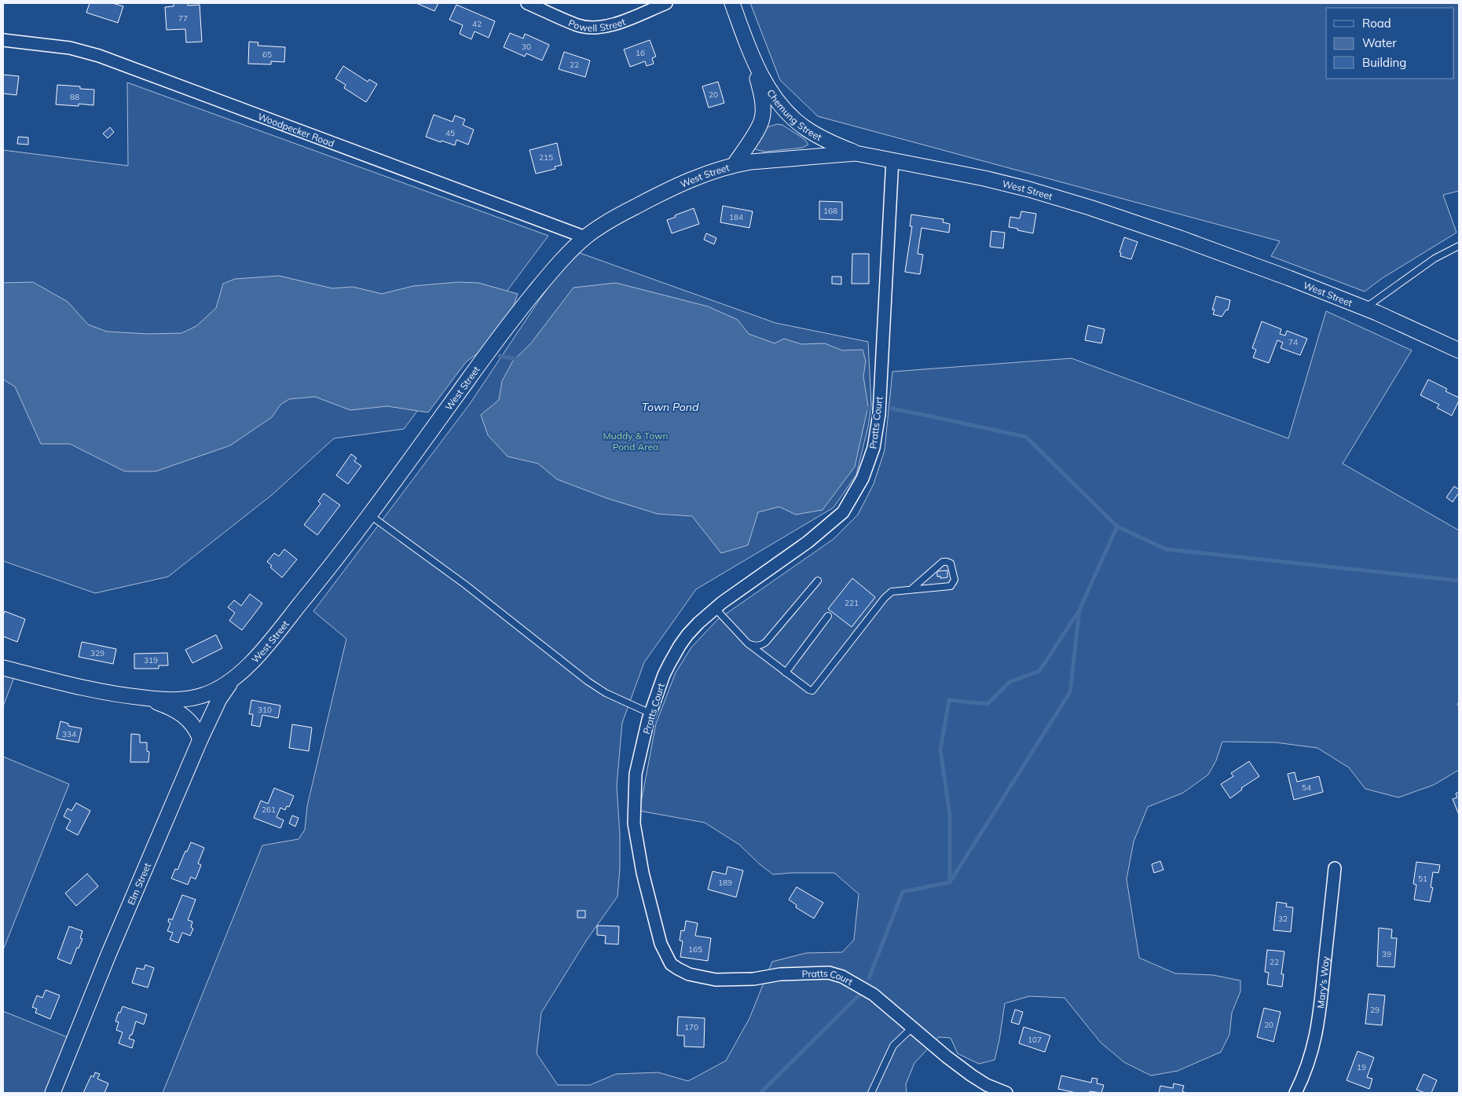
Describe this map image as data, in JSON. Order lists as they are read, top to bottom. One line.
{"streets":{"street":["Powell Street","Chemung Street","Woodpecker Road","West Street","Pratts Court","Elm Street","Mary's Way"]},"crossings":[["Chemung Street","West Street"],["Woodpecker Road","West Street"],["West Street","Pratts Court"],["West Street","Elm Street"]],"water":["Town Pond"],"parks":["Muddy & Town Pond Area"],"house_numbers":["77","42","30","16","65","22","20","88","45","215","168","184","74","221","329","319","310","334","54","261","51","189","32","165","39","22","29","20","170","107","19"],"legend":["Road","Water","Building"]}
